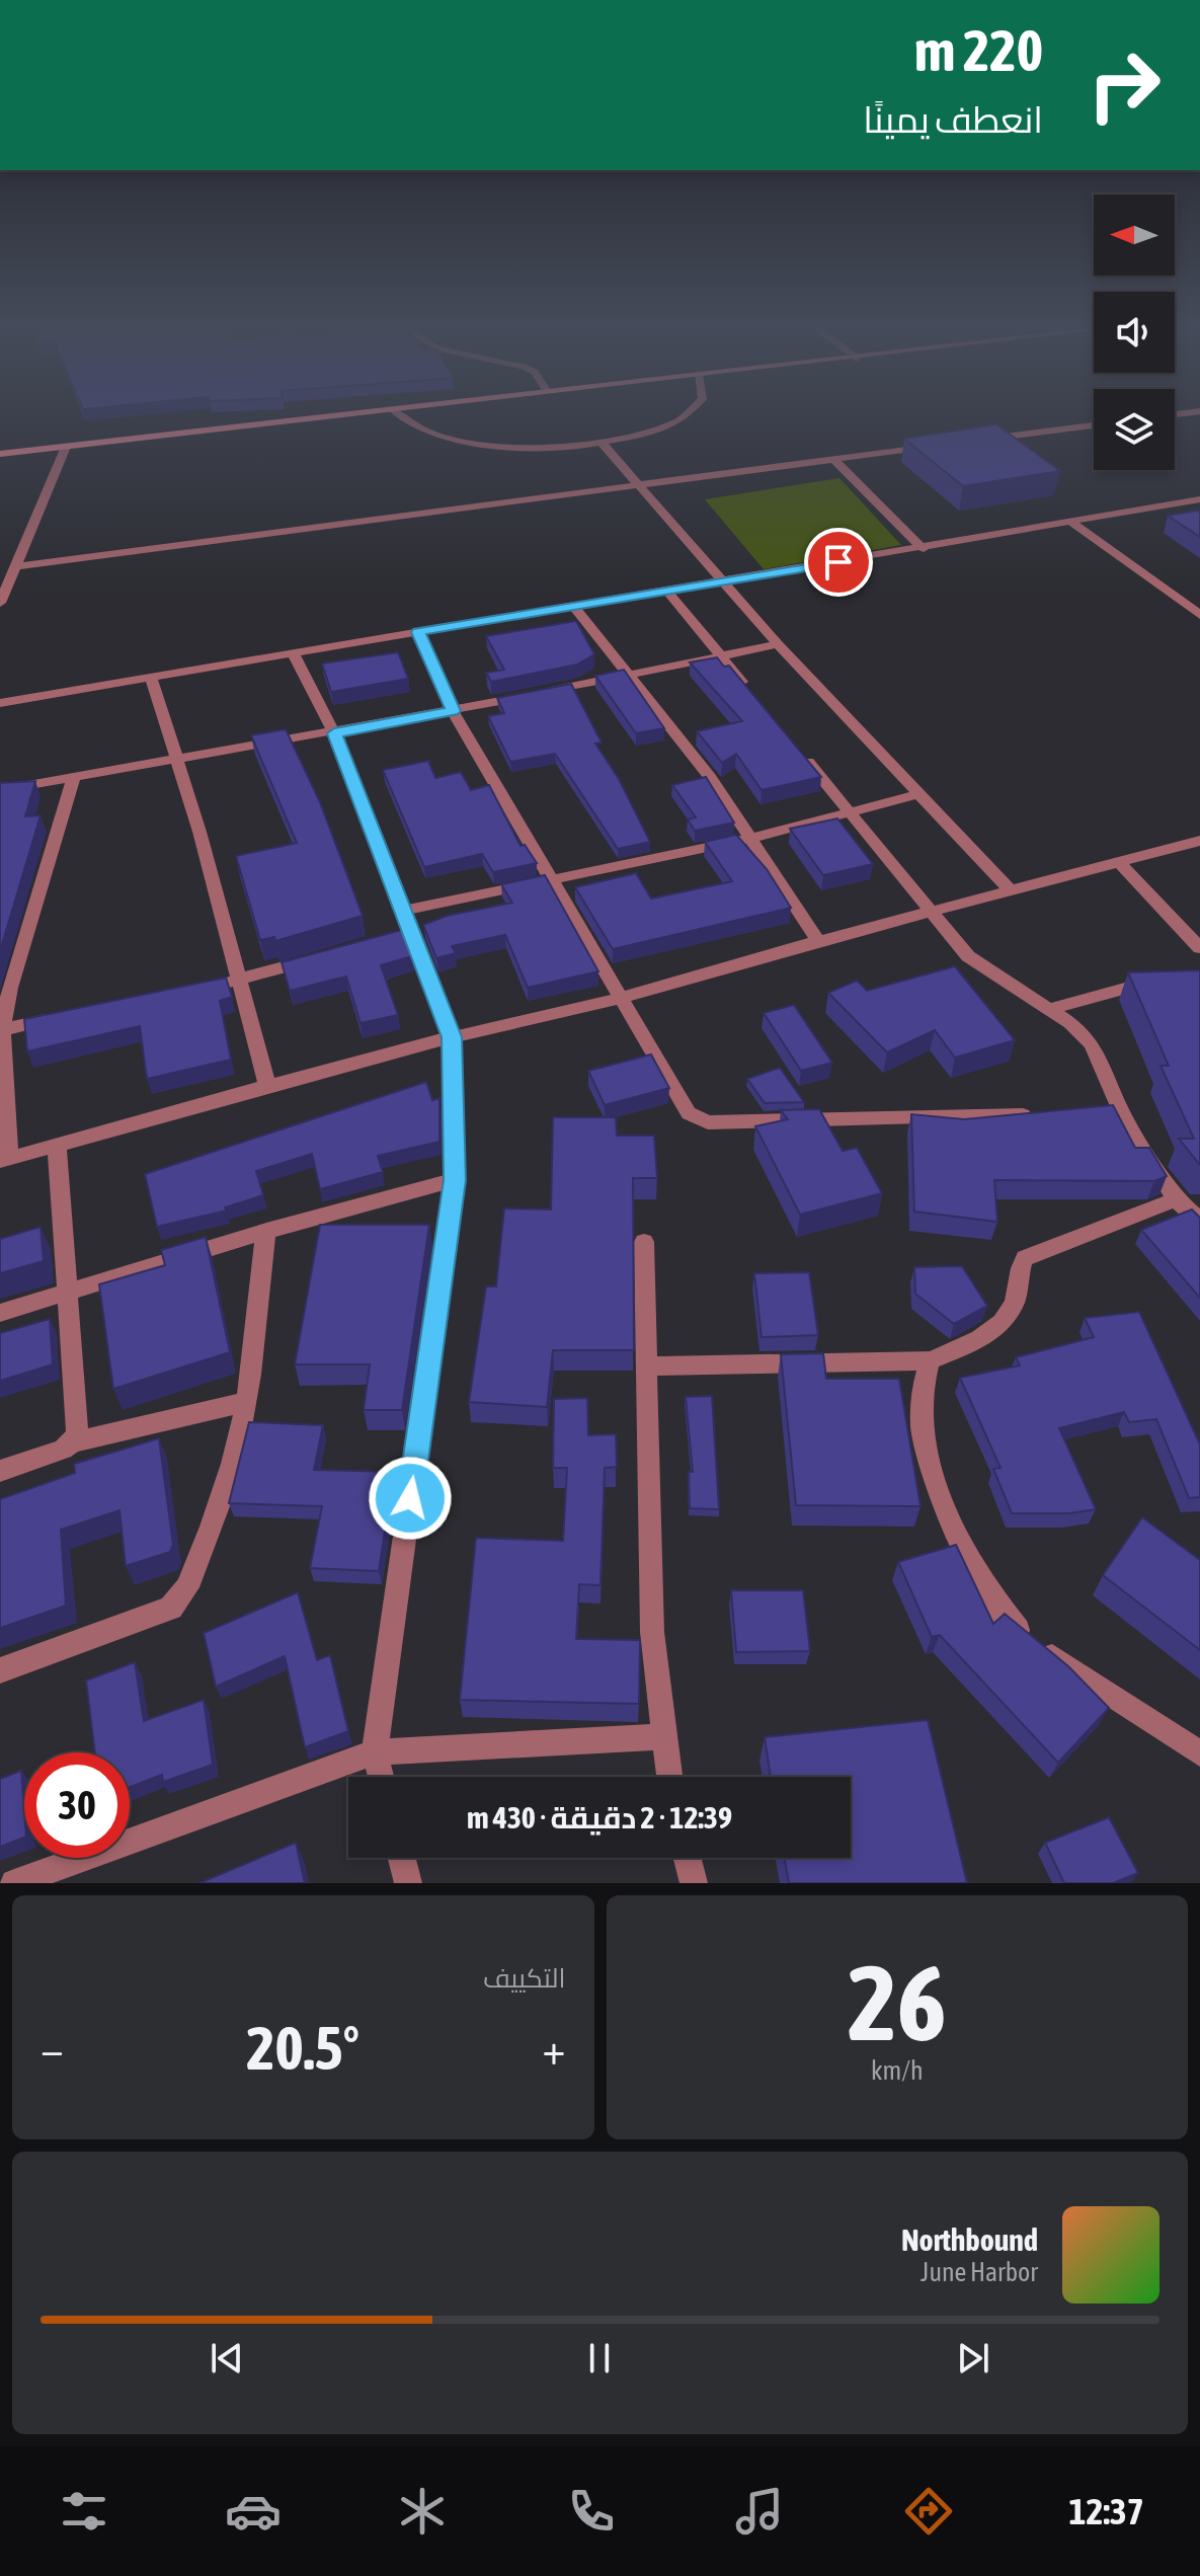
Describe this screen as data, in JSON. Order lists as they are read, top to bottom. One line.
{"north":"left","page":{"turn":["220 m","انعطف يمينًا"],"limit":"30","trip":"12:39 · 2 دقيقة · 430 m","tile":[["26","km/h"],"التكييف"],"heat":["−","20.5°","+"],"song":["Northbound","June Harbor"],"tabs":"12:37"}}
